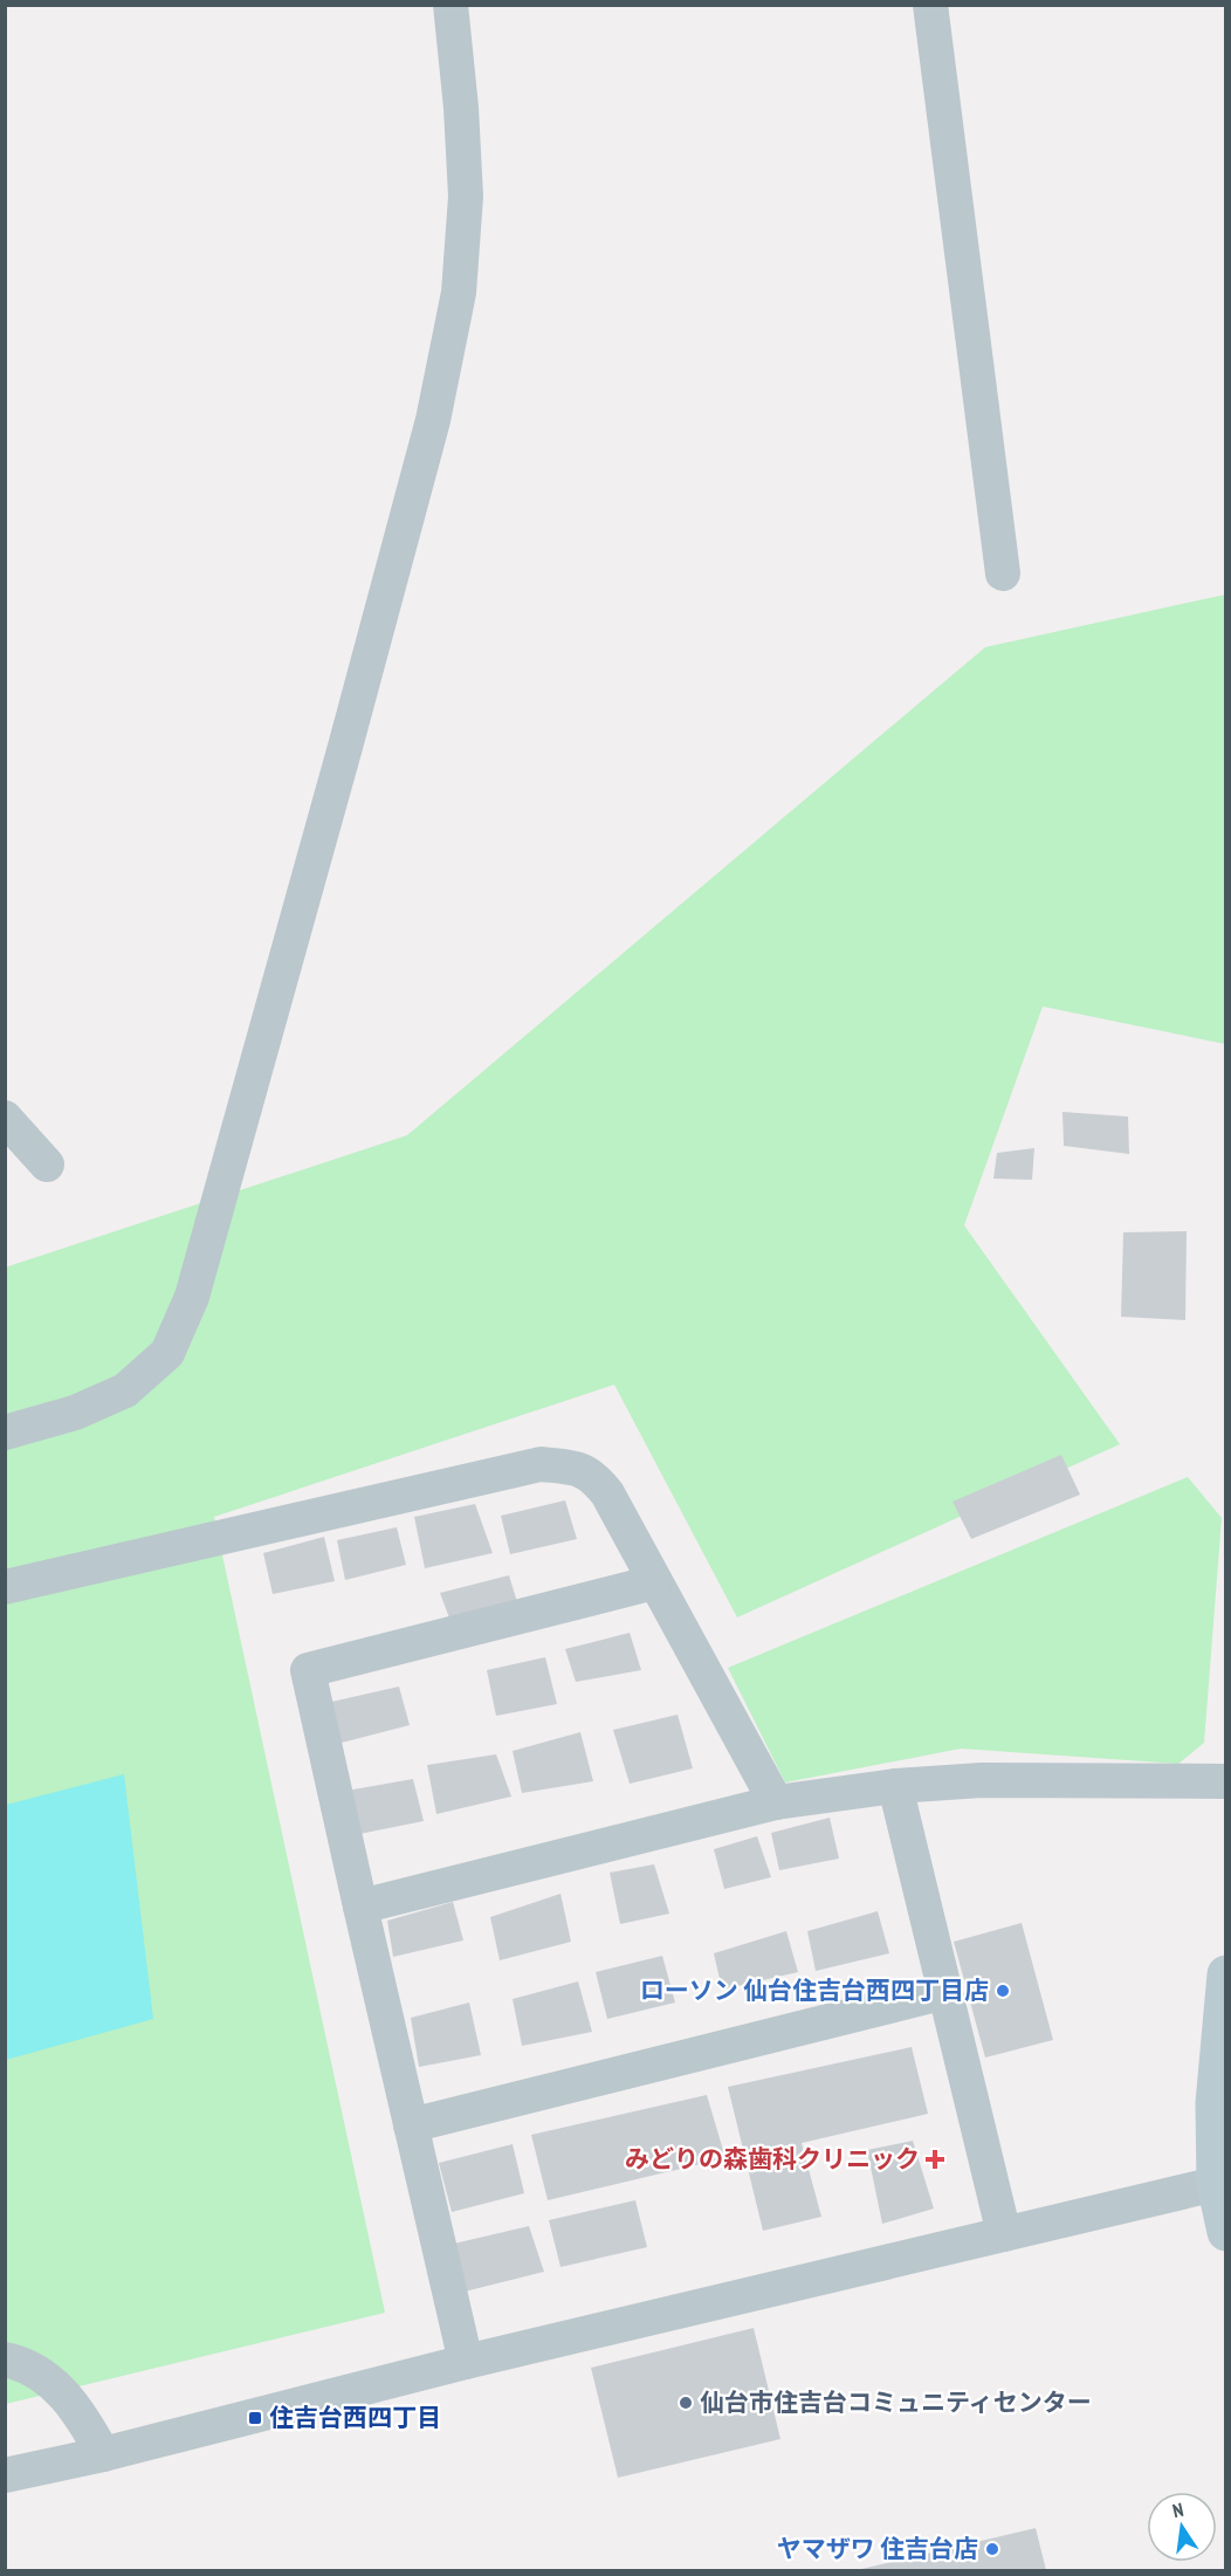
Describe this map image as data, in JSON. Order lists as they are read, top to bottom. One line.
{"places":{"other":["ローソン 仙台住吉台西四丁目店","仙台市住吉台コミュニティセンター","ヤマザワ 住吉台店"],"health":["みどりの森歯科クリニック"],"transit":["住吉台西四丁目"]},"north":"top"}
